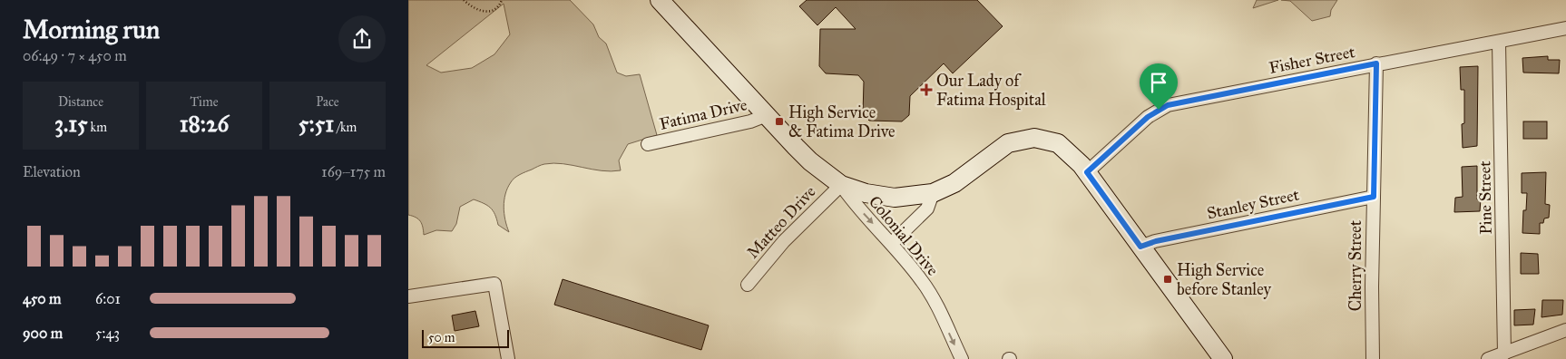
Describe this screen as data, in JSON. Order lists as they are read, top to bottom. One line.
{"streets":{"street":["Fisher Street","Fatima Drive","Pine Street","Stanley Street","Matteo Drive","Colonial Drive","Cherry Street"]},"crossings":[["Fisher Street","Pine Street"],["Fisher Street","Cherry Street"],["Stanley Street","Cherry Street"],["Matteo Drive","Colonial Drive"]],"one_way":["Colonial Drive"],"places":{"health":["Our Lady of Fatima Hospital"],"transit":["High Service & Fatima Drive","High Service before Stanley"]},"scale_bar":"50 m","page":{"heading":["Morning run","06:49 · 7 × 450 m"],"stats":[["Distance","3.15 km"],["Time","18:26"],["Pace","5:51 /km"]],"chart":["Elevation","169–175 m"],"list":[{"name":"450 m","note":"6:01"},{"name":"900 m","note":"5:43"}],"scale":"50 m"}}
